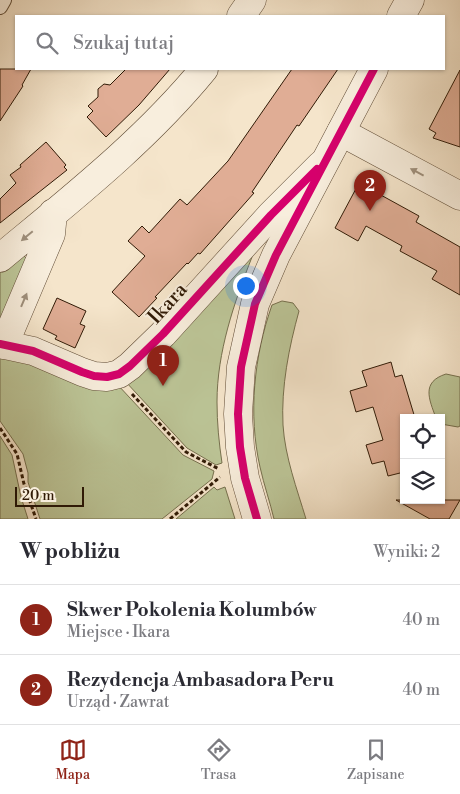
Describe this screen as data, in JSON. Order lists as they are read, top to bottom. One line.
{"streets":{"street":["Ikara"]},"scale_bar":"20 m","page":{"search":"Szukaj tutaj","pins":["2","1"],"scale":"20 m","heading":["W pobliżu","Wyniki: 2"],"list":[{"mark":"1","name":"Skwer Pokolenia Kolumbów","note":"Miejsce · Ikara","value":"40 m"},{"mark":"2","name":"Rezydencja Ambasadora Peru","note":"Urząd · Zawrat","value":"40 m"}],"nav":["Mapa","Trasa","Zapisane"]}}
